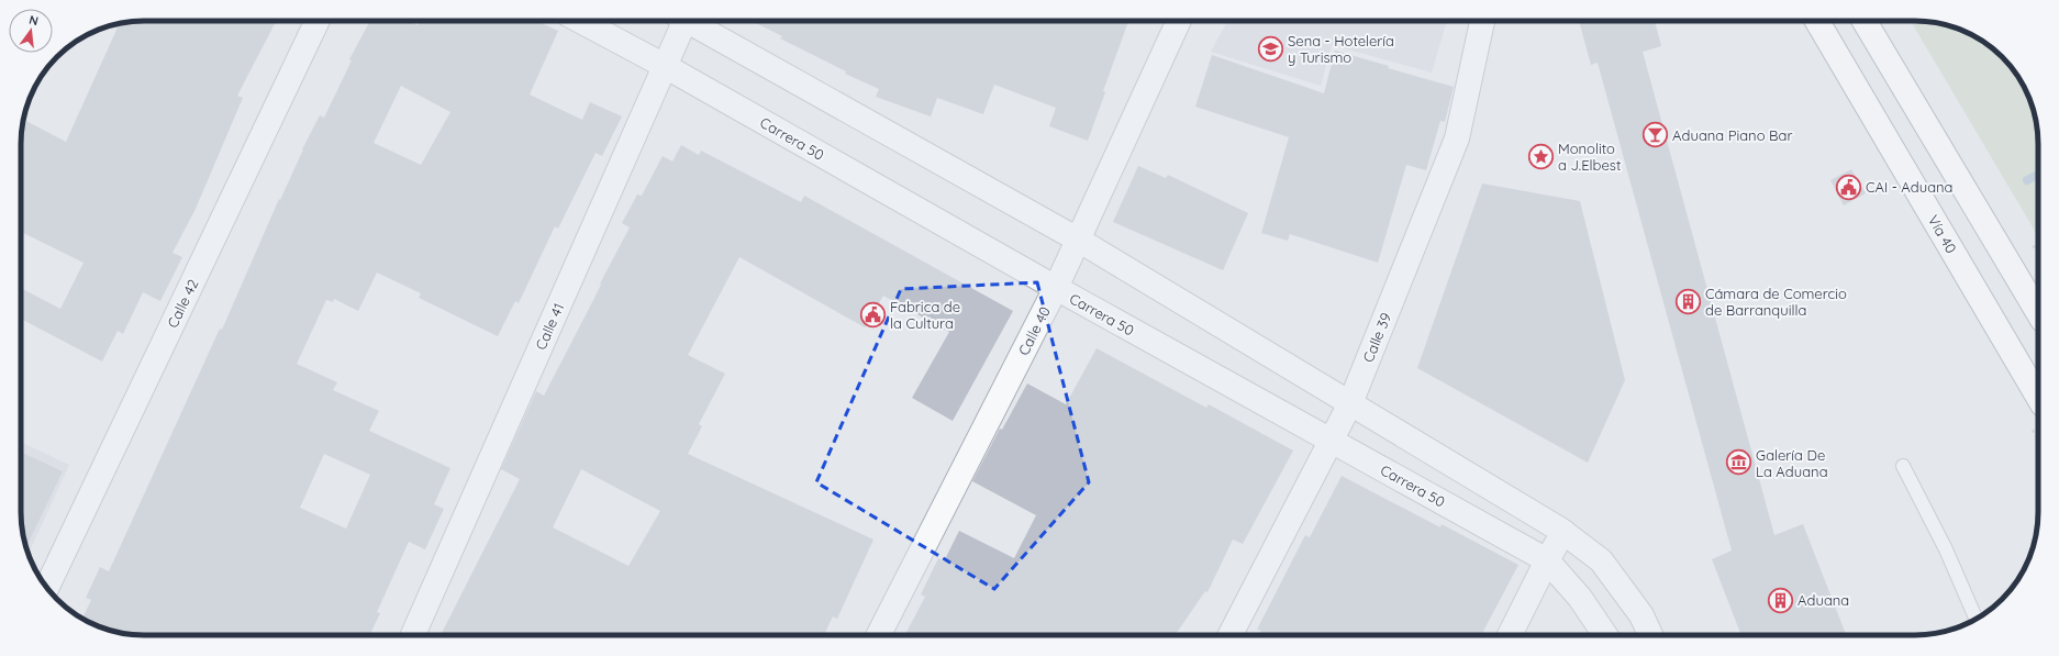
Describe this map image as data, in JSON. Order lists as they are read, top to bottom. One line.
{"streets":{"highway":["Vía 40"],"street":["Carrera 50","Calle 42","Calle 41","Calle 40","Calle 39"]},"crossings":[["Carrera 50","Calle 41"],["Carrera 50","Calle 40"],["Carrera 50","Calle 39"]],"places":{"school or university":["Sena - Hotelería y Turismo"],"bar":["Aduana Piano Bar"],"place":["Monolito a J.Elbest"],"public building":["CAI - Aduana","Fabrica de la Cultura"],"building":["Cámara de Comercio de Barranquilla","Aduana"],"museum":["Galería De La Aduana"]},"north":"top"}
